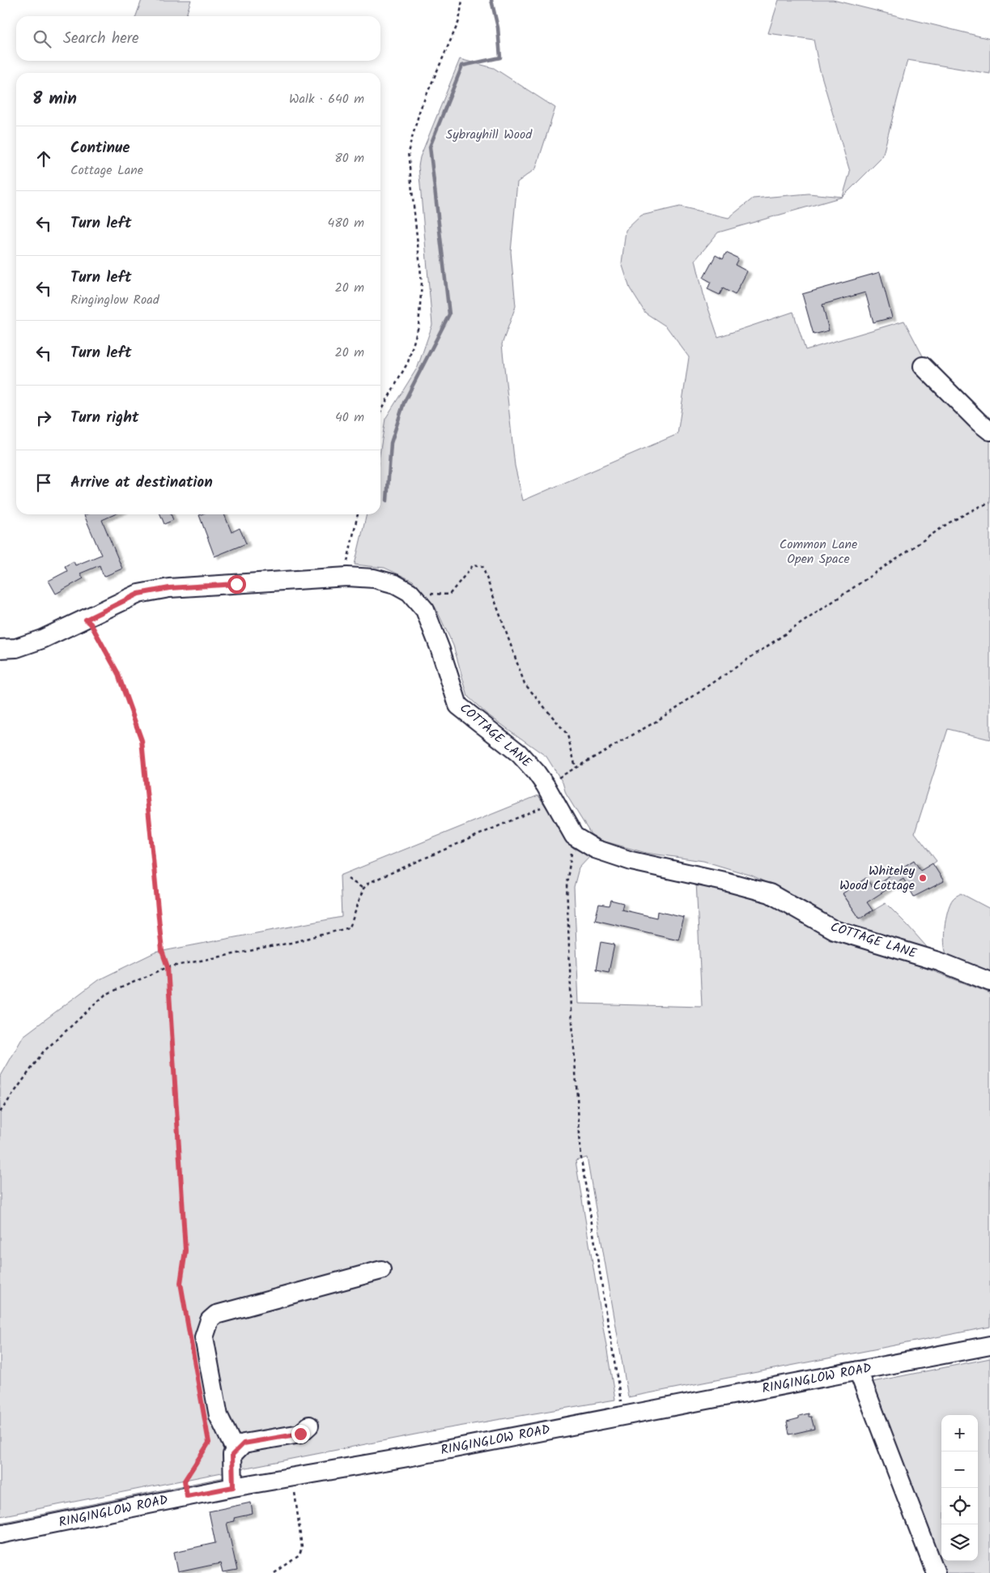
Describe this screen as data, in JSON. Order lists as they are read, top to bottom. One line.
{"streets":{"street":["COTTAGE LANE","RINGINGLOW ROAD"]},"parks":["Sybrayhill Wood","Common Lane Open Space"],"places":["Whiteley Wood Cottage"],"page":{"search":"Search here","heading":["8 min","Walk · 640 m"],"list":[["Continue","Cottage Lane","80 m"],["Turn left","480 m"],["Turn left","Ringinglow Road","20 m"],["Turn left","20 m"],["Turn right","40 m"],"Arrive at destination"],"map_buttons":["+","−"]}}
